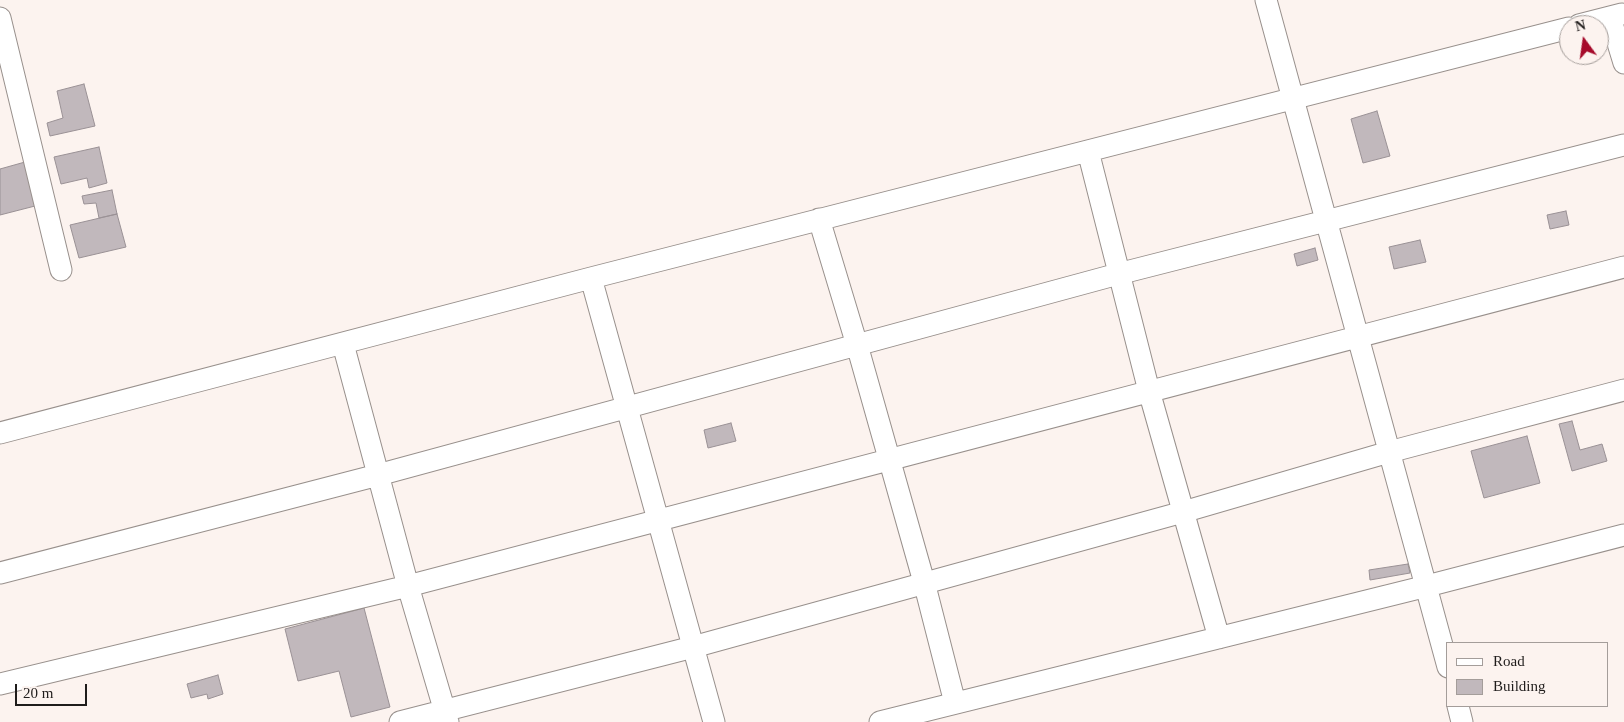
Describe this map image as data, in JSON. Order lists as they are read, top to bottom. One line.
{"legend":["Road","Building"],"scale_bar":"20 m","north":"top"}
